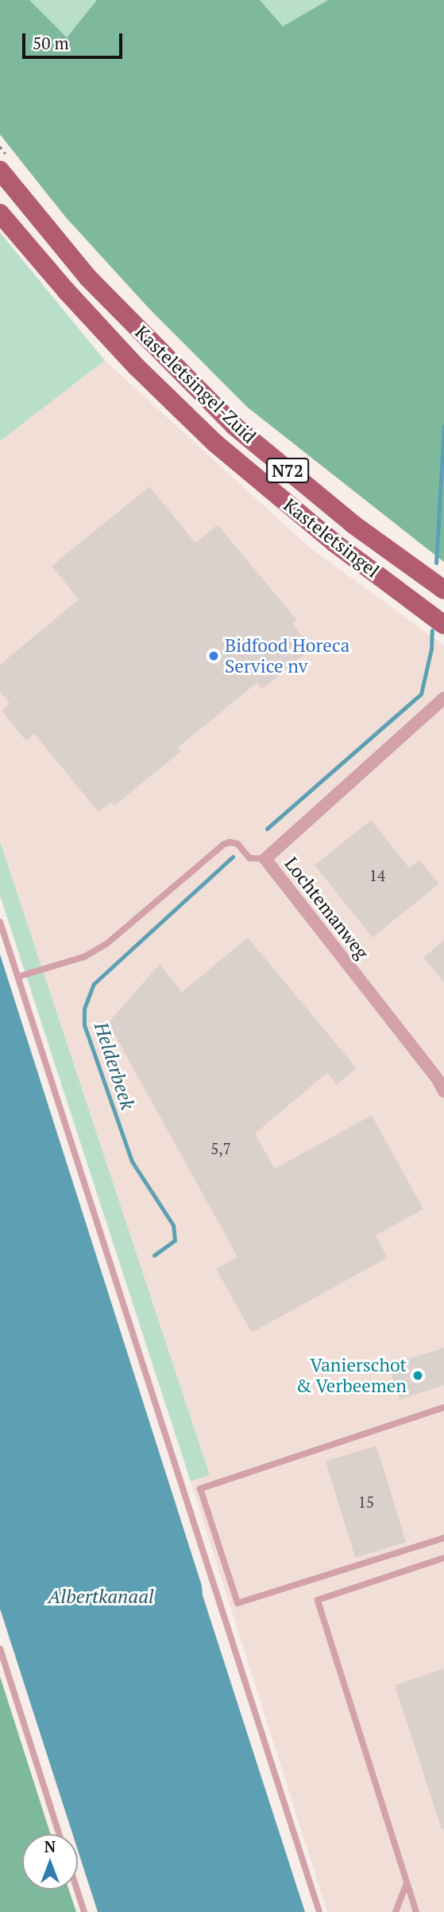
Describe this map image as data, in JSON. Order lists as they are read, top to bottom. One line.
{"streets":{"main road":["Kasteletsingel-Zuid","N72","Kasteletsingel"],"street":["Lochtemanweg"]},"crossings":[["Kasteletsingel-Zuid","Kasteletsingel"]],"water":["Helderbeek","Albertkanaal"],"places":["Bidfood Horeca Service nv","Vanierschot & Verbeemen"],"house_numbers":["14","5,7","15"],"scale_bar":"50 m","north":"top"}
